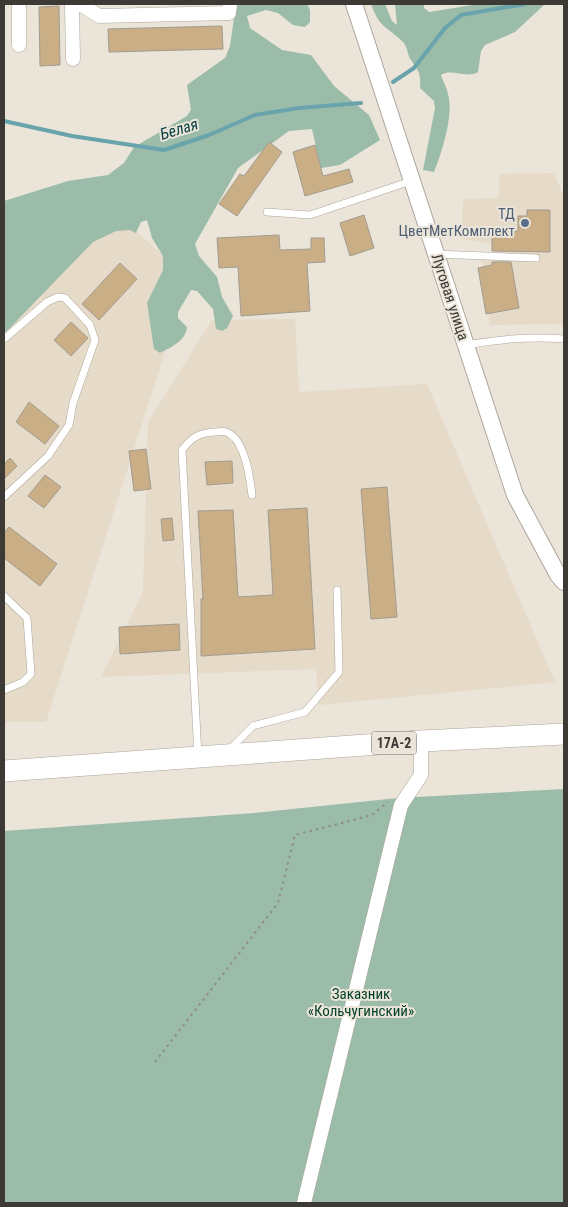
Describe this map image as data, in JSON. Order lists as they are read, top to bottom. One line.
{"streets":{"main road":["17А-2"],"street":["Луговая улица"]},"water":["Белая"],"parks":["Заказник «Кольчугинский»"],"places":["ТД ЦветМетКомплект"]}
